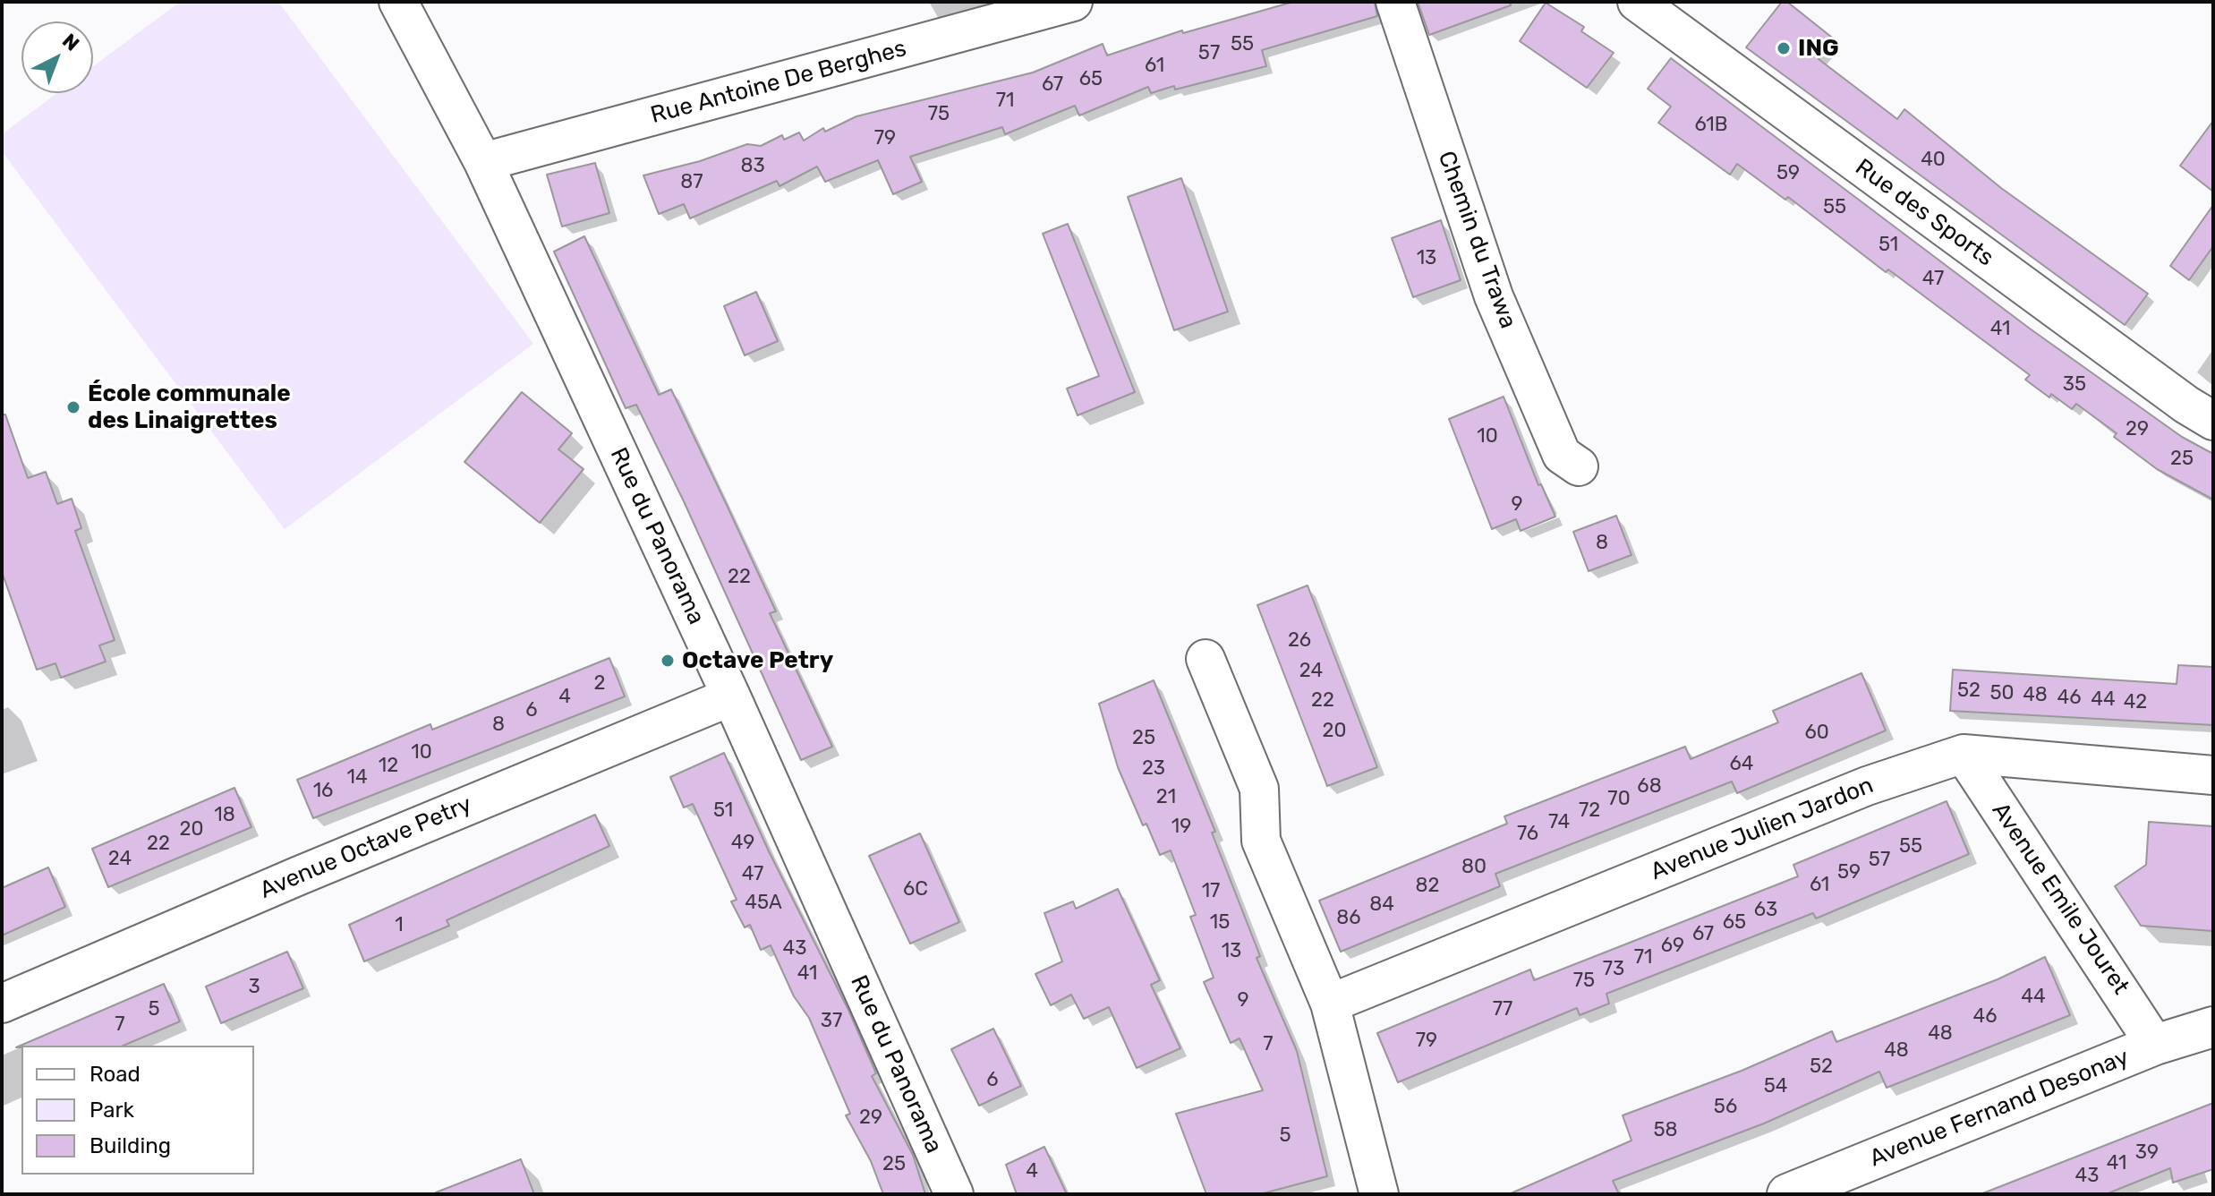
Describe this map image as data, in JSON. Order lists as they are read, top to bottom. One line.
{"streets":{"main road":["Avenue Fernand Desonay"],"street":["Rue Antoine De Berghes","Rue des Sports","Chemin du Trawa","Rue du Panorama","Avenue Julien Jardon","Avenue Octave Petry","Avenue Emile Jouret"]},"crossings":[["Rue Antoine De Berghes","Rue du Panorama"],["Rue du Panorama","Avenue Octave Petry"],["Avenue Julien Jardon","Avenue Emile Jouret"],["Avenue Emile Jouret","Avenue Fernand Desonay"]],"places":["ING","École communale des Linaigrettes","Octave Petry"],"house_numbers":["55","57","61","65","67","71","75","61B","79","40","83","59","87","55","51","13","47","41","35","29","10","25","9","8","22","26","24","2","52","50","48","4","46","44","22","42","6","8","20","60","25","10","64","12","23","14","68","16","21","70","51","72","18","74","19","20","76","49","22","55","24","57","80","59","47","61","82","6C","17","45A","84","63","86","15","65","1","67","69","43","13","71","73","41","75","3","44","9","5","77","46","37","7","48","79","7","48","52","6","54","56","29","58","5","39","41","25","4","43"],"legend":["Road","Park","Building"],"north":"top right"}
